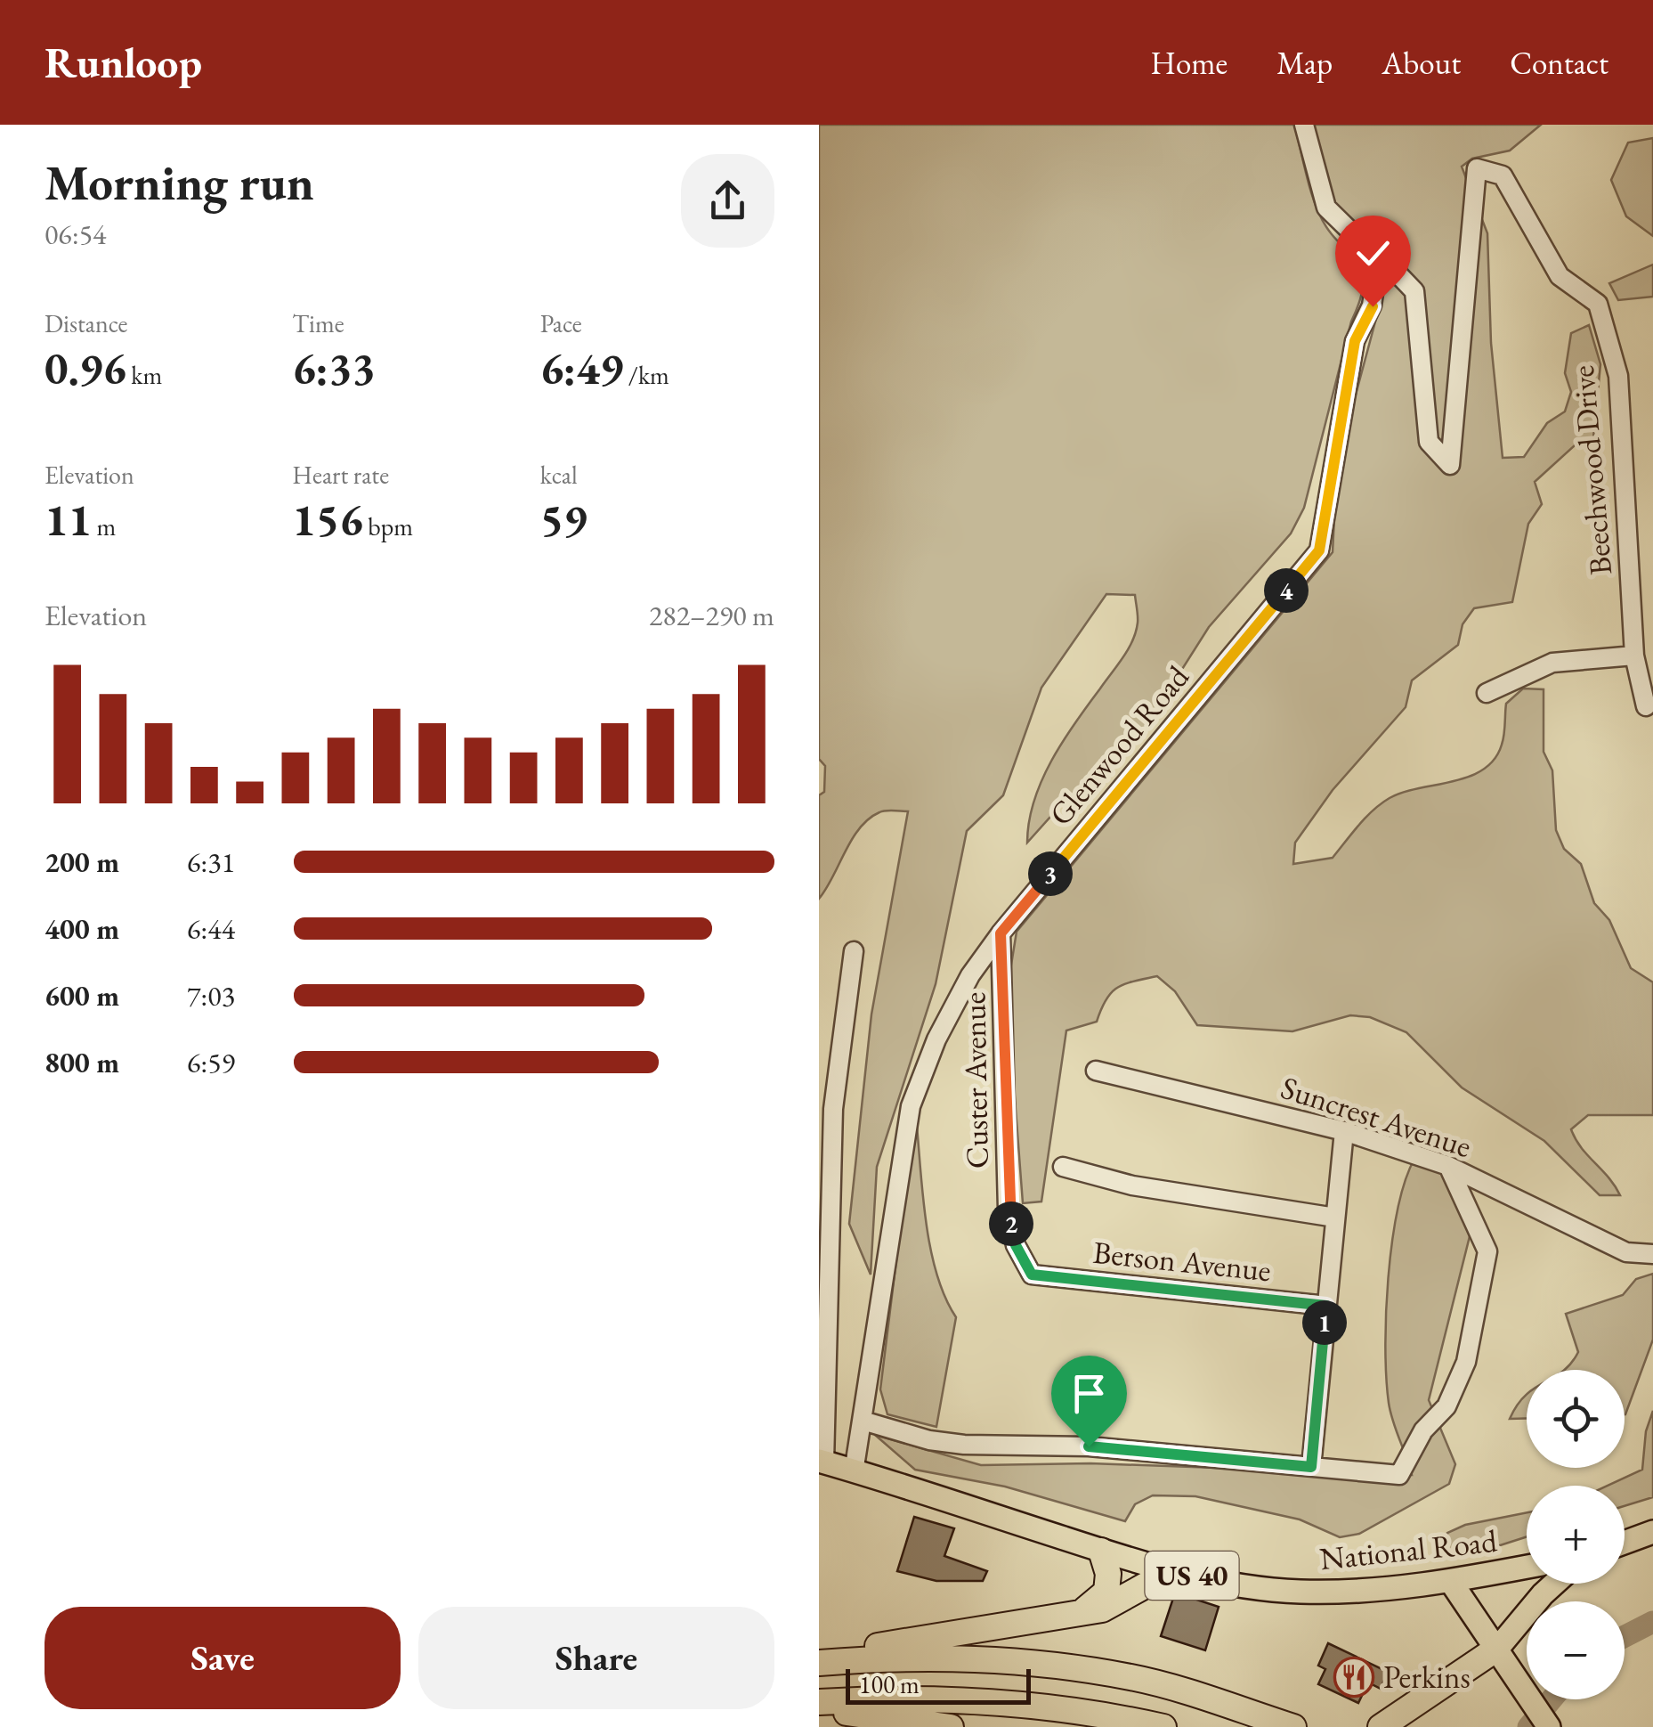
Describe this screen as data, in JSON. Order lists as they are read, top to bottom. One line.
{"streets":{"main road":["National Road","US 40"],"street":["Beechwood Drive","Glenwood Road","Custer Avenue","Suncrest Avenue","Berson Avenue"]},"crossings":[["Beechwood Drive","Glenwood Road"],["Glenwood Road","Custer Avenue"],["Glenwood Road","National Road"],["Custer Avenue","Berson Avenue"]],"places":{"restaurant":["Perkins"]},"scale_bar":"100 m","page":{"header":"Runloop","nav":["Home","Map","About","Contact"],"heading":["Morning run","06:54"],"stats":[["Distance","0.96 km"],["Time","6:33"],["Pace","6:49 /km"],["Elevation","11 m"],["Heart rate","156 bpm"],["kcal","59"]],"pins":["4","3","2","1"],"chart":["Elevation","282–290 m"],"list":[{"name":"200 m","note":"6:31"},{"name":"400 m","note":"6:44"},{"name":"600 m","note":"7:03"},{"name":"800 m","note":"6:59"}],"map_buttons":["+","−"],"buttons":["Save","Share"],"scale":"100 m"}}
